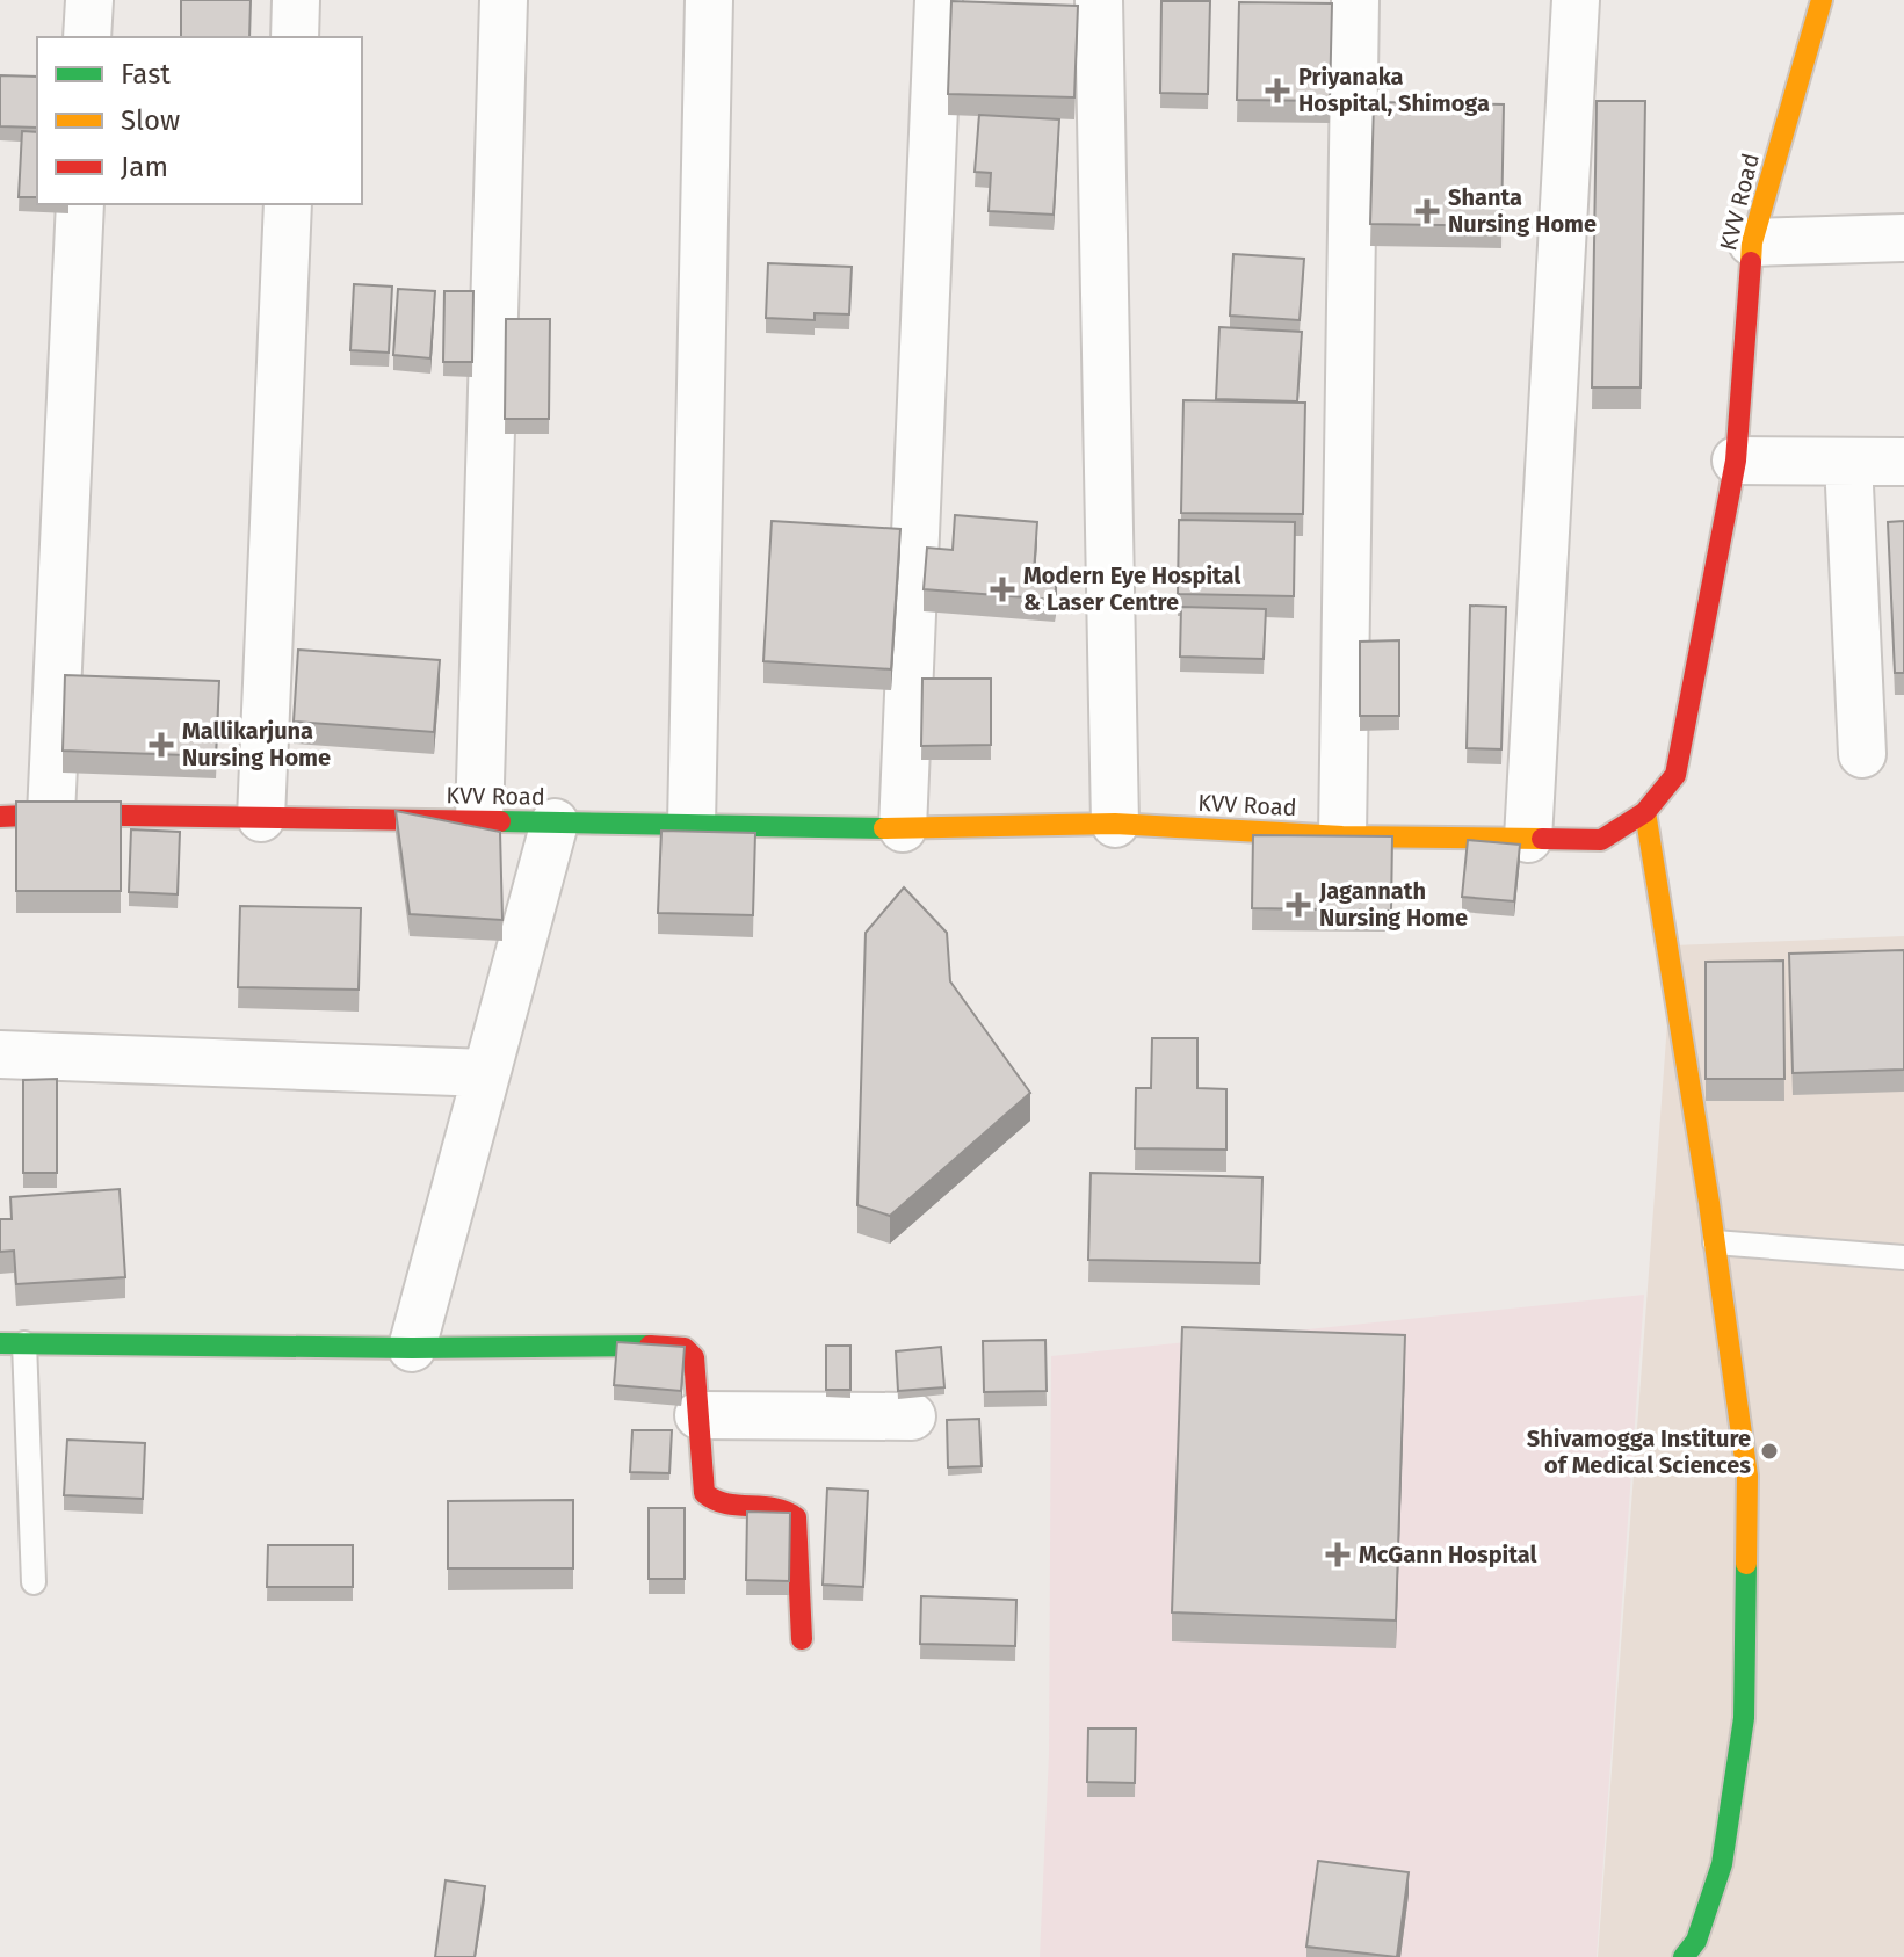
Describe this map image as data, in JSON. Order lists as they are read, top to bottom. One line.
{"streets":{"main road":["KVV Road"]},"places":{"health":["Priyanaka Hospital, Shimoga","Shanta Nursing Home","Modern Eye Hospital & Laser Centre","Mallikarjuna Nursing Home","Jagannath Nursing Home","McGann Hospital"],"other":["Shivamogga Institure of Medical Sciences"]},"legend":["Fast","Slow","Jam"]}
